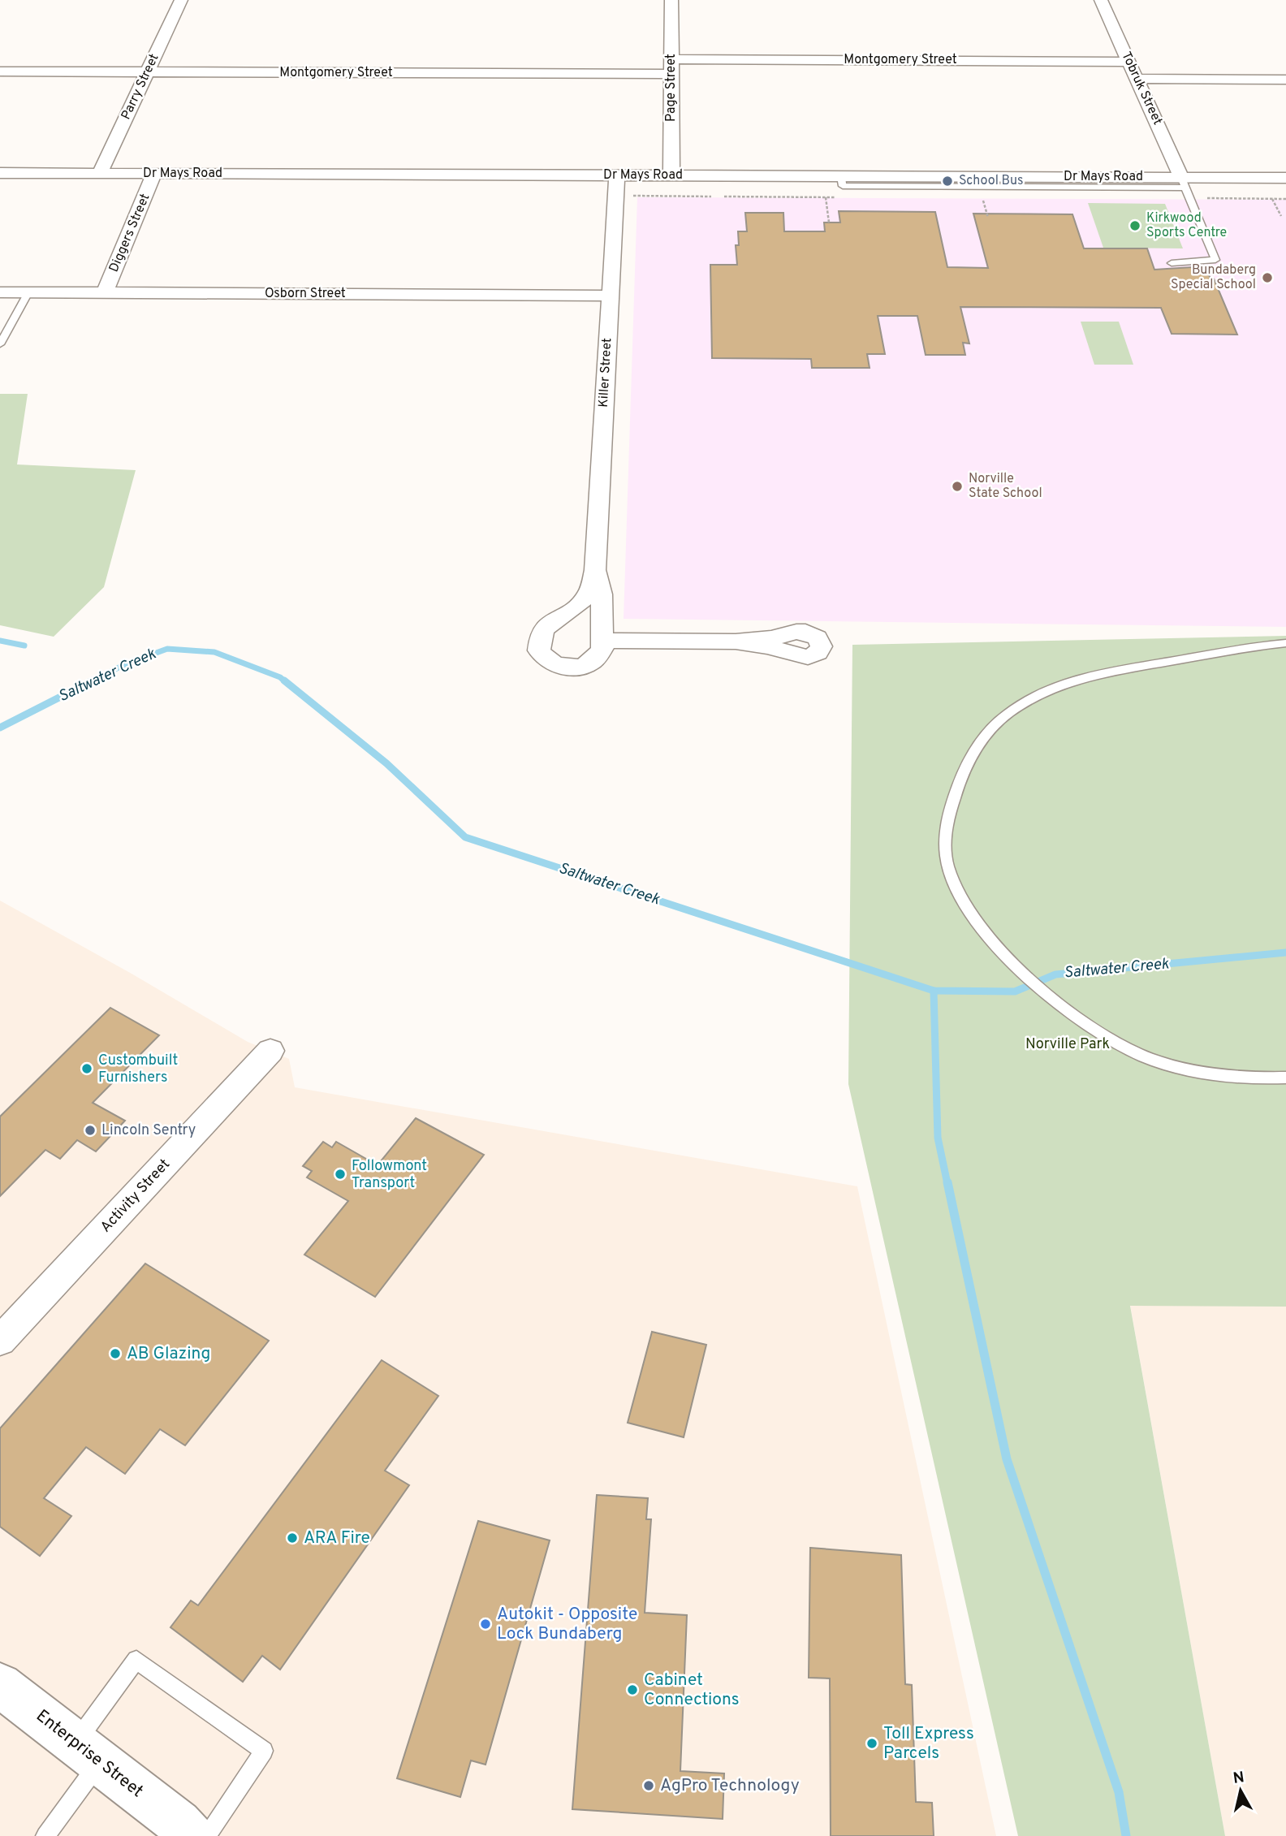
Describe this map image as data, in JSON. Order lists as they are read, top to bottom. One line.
{"streets":{"street":["Montgomery Street","Parry Street","Page Street","Tobruk Street","Dr Mays Road","Diggers Street","Osborn Street","Killer Street","Activity Street","Enterprise Street"]},"crossings":[["Montgomery Street","Parry Street"],["Montgomery Street","Page Street"],["Montgomery Street","Tobruk Street"],["Parry Street","Dr Mays Road"],["Page Street","Dr Mays Road"],["Tobruk Street","Dr Mays Road"],["Dr Mays Road","Diggers Street"],["Dr Mays Road","Killer Street"],["Diggers Street","Osborn Street"],["Osborn Street","Killer Street"]],"water":["Saltwater Creek"],"parks":["Norville Park"],"places":["School Bus","Kirkwood Sports Centre","Bundaberg Special School","Norville State School","Custombuilt Furnishers","Lincoln Sentry","Followmont Transport","AB Glazing","ARA Fire","Autokit - Opposite Lock Bundaberg","Cabinet Connections","Toll Express Parcels","AgPro Technology"],"north":"top"}
